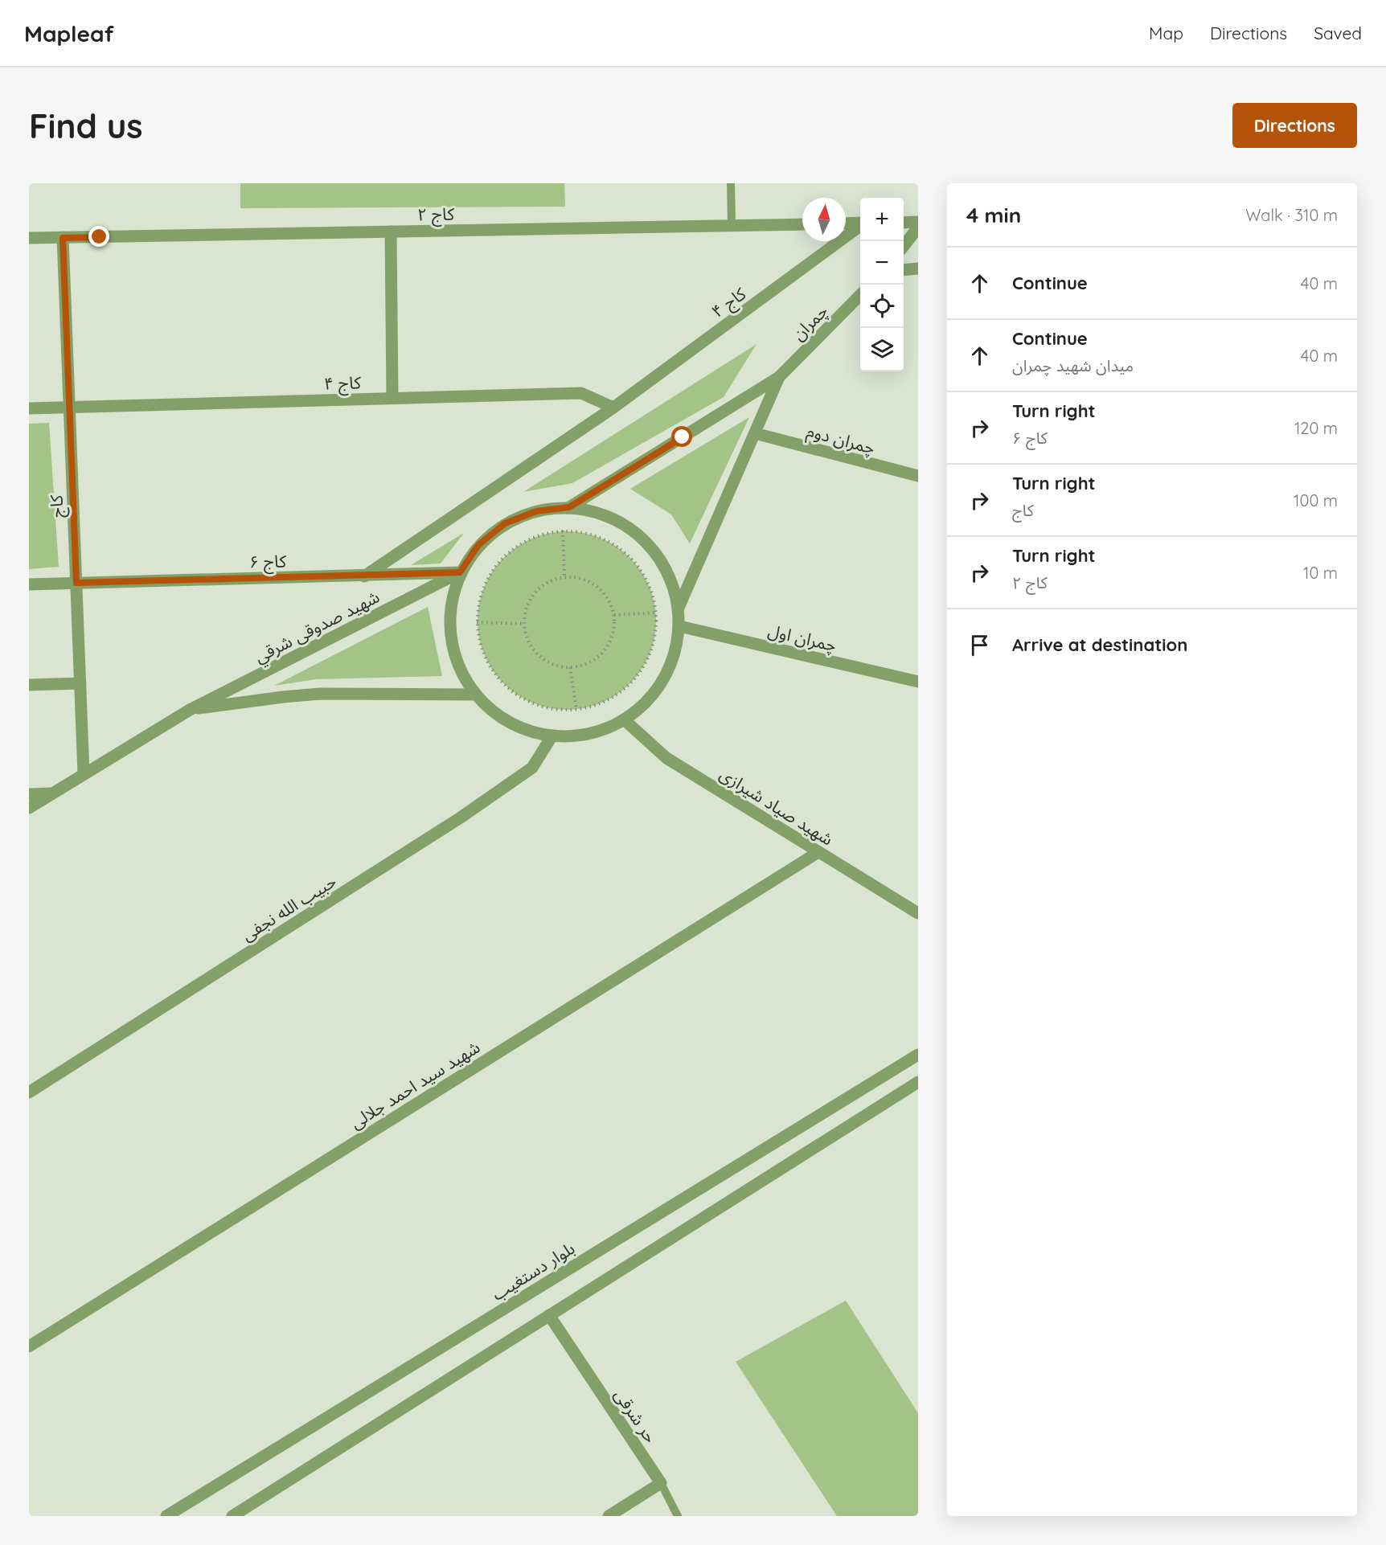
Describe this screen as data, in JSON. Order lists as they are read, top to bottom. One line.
{"streets":{"street":["کاج ۲","کاج ۴","چمران","چمران دوم","کاج","کاج ۶","شهید صدوقی شرقي","چمران اول","شهید صیاد شیرازی","حبیب الله نجفی","شهید سید احمد جلالی","بلوار دستغیب","حر شرقی"]},"crossings":[["کاج ۲","کاج"],["کاج ۴","کاج"],["کاج ۴","کاج ۶"],["کاج","کاج ۶"],["کاج","شهید صدوقی شرقي"],["کاج ۶","شهید صدوقی شرقي"],["شهید صیاد شیرازی","شهید سید احمد جلالی"]],"north":"top","page":{"header":"Mapleaf","nav":["Map","Directions","Saved"],"buttons":"Directions","title":"Find us","heading":["4 min","Walk · 310 m"],"map_buttons":["+","−"],"list":[["Continue","40 m"],["Continue","میدان شهید چمران","40 m"],["Turn right","کاج ۶","120 m"],["Turn right","کاج","100 m"],["Turn right","کاج ۲","10 m"],"Arrive at destination"]}}
